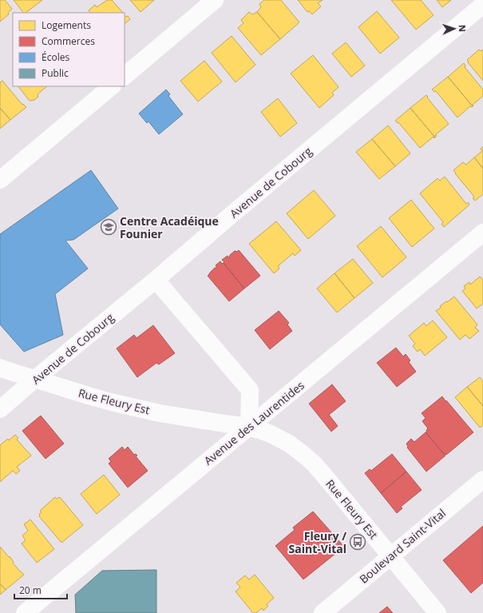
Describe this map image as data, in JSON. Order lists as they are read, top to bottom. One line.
{"streets":{"street":["Avenue de Cobourg","Rue Fleury Est","Avenue des Laurentides","Boulevard Saint-Vital"]},"crossings":[["Avenue de Cobourg","Rue Fleury Est"],["Rue Fleury Est","Avenue des Laurentides"],["Rue Fleury Est","Boulevard Saint-Vital"]],"places":{"school or university":["Centre Acadéique Founier"],"bus stop":["Fleury / Saint-Vital"]},"legend":["Logements","Commerces","Écoles","Public"],"scale_bar":"20 m","north":"right"}
